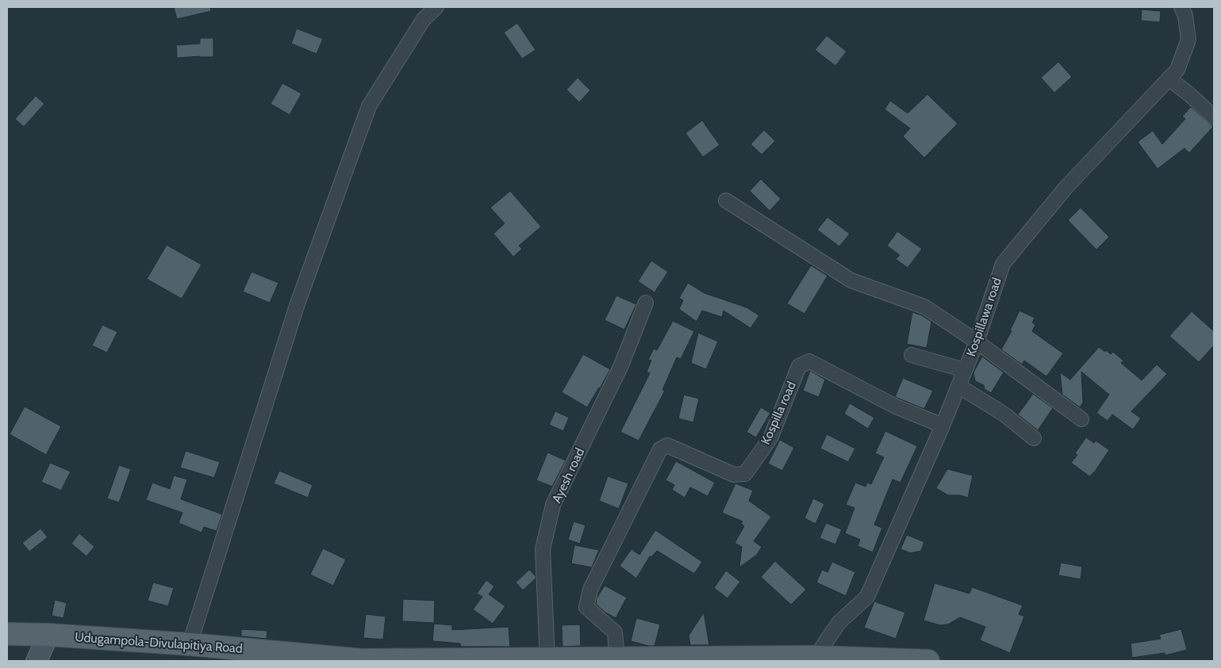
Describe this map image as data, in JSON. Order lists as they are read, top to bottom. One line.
{"streets":{"main road":["Udugampola-Divulapitiya Road"],"street":["Kospillawa road","Kospilla road","Ayesh road"]},"crossings":[["Kospillawa road","Kospilla road"],["Kospillawa road","Udugampola-Divulapitiya Road"],["Kospilla road","Udugampola-Divulapitiya Road"],["Ayesh road","Udugampola-Divulapitiya Road"]]}
